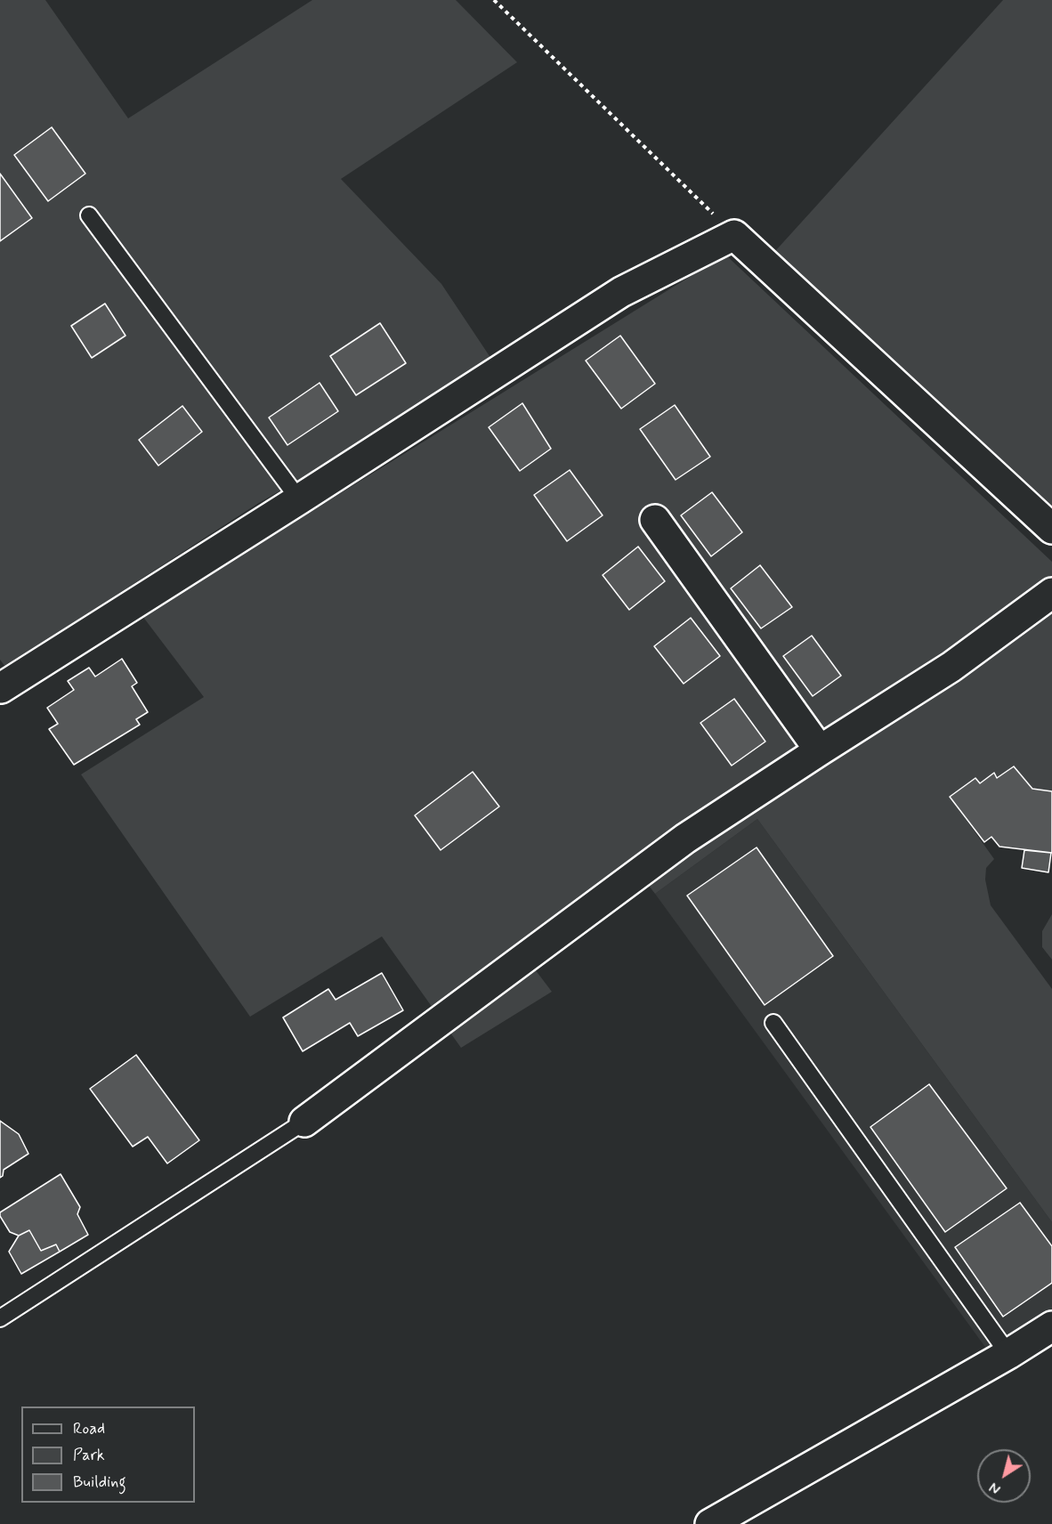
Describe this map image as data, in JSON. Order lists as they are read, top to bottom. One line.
{"legend":["Road","Park","Building"],"north":"bottom left"}
